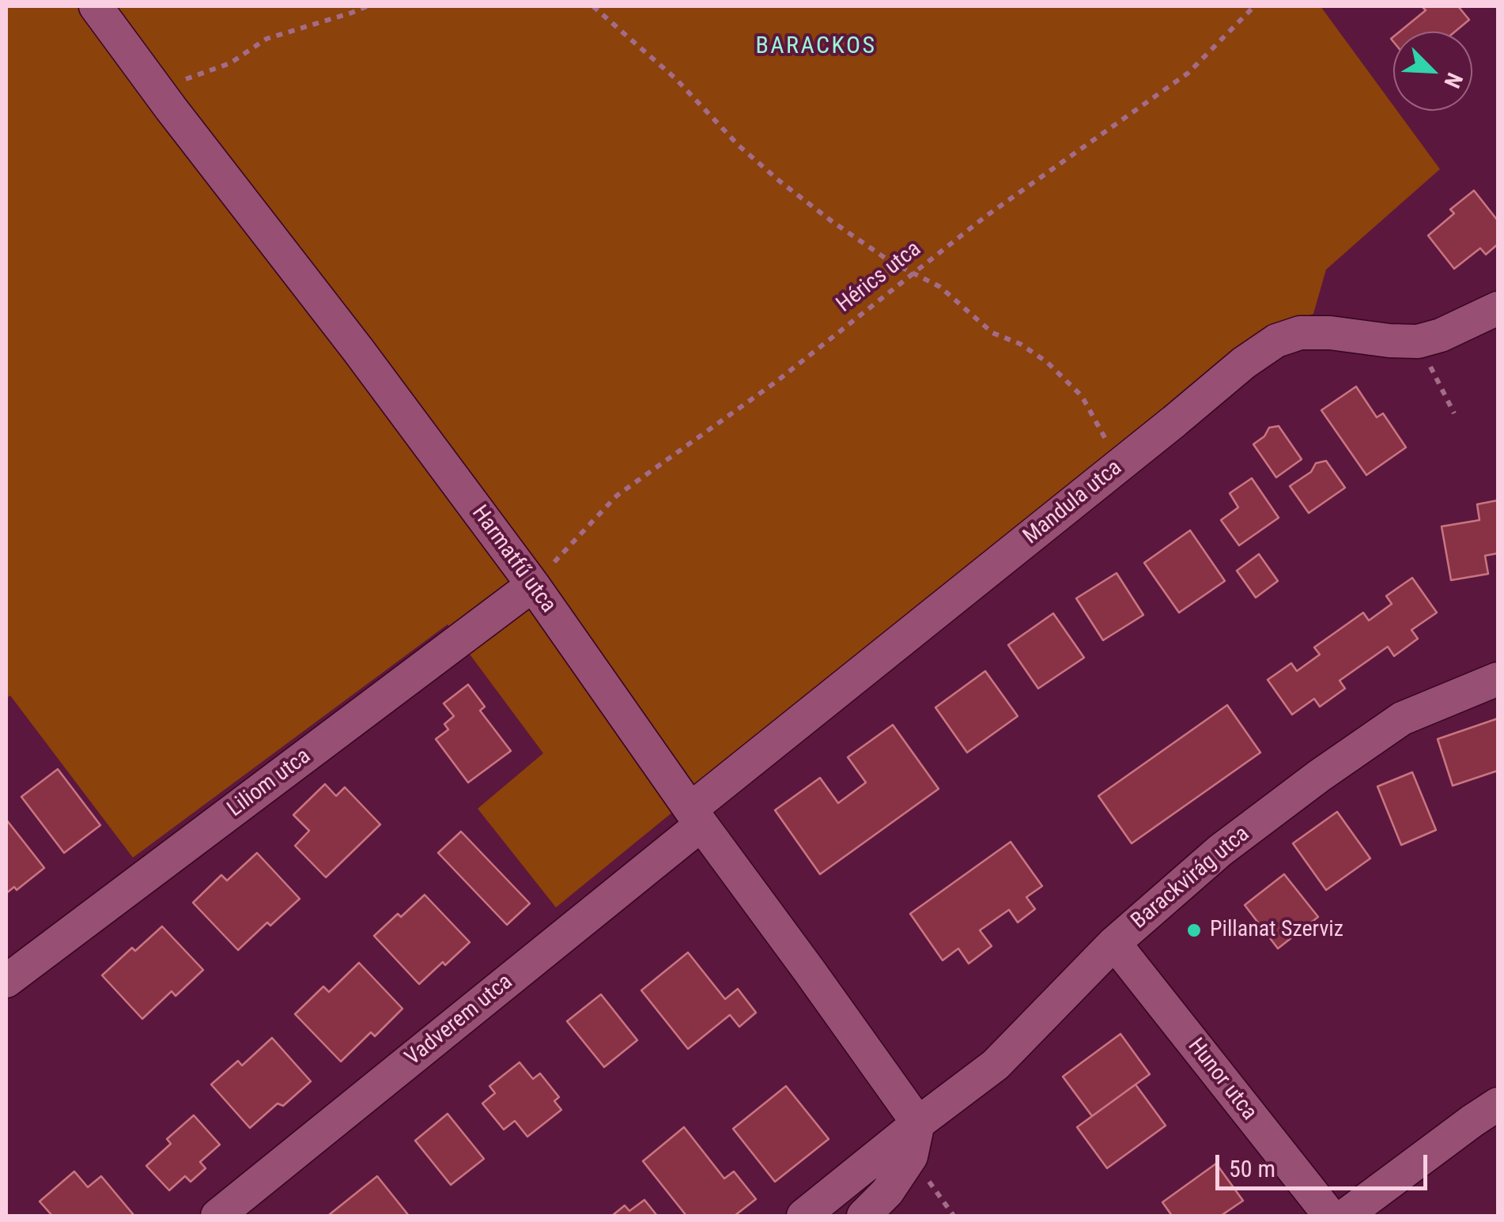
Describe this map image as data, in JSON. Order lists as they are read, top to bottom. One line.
{"streets":{"street":["Mandula utca","Harmatfű utca","Liliom utca","Barackvirág utca","Vadverem utca","Hunor utca"],"path":["Hérics utca"]},"crossings":[["Hérics utca","Harmatfű utca"],["Hérics utca","Liliom utca"],["Mandula utca","Harmatfű utca"],["Mandula utca","Vadverem utca"],["Harmatfű utca","Liliom utca"],["Harmatfű utca","Barackvirág utca"],["Harmatfű utca","Vadverem utca"],["Barackvirág utca","Hunor utca"]],"districts":["BARACKOS"],"places":["Pillanat Szerviz"],"scale_bar":"50 m","north":"bottom right"}
